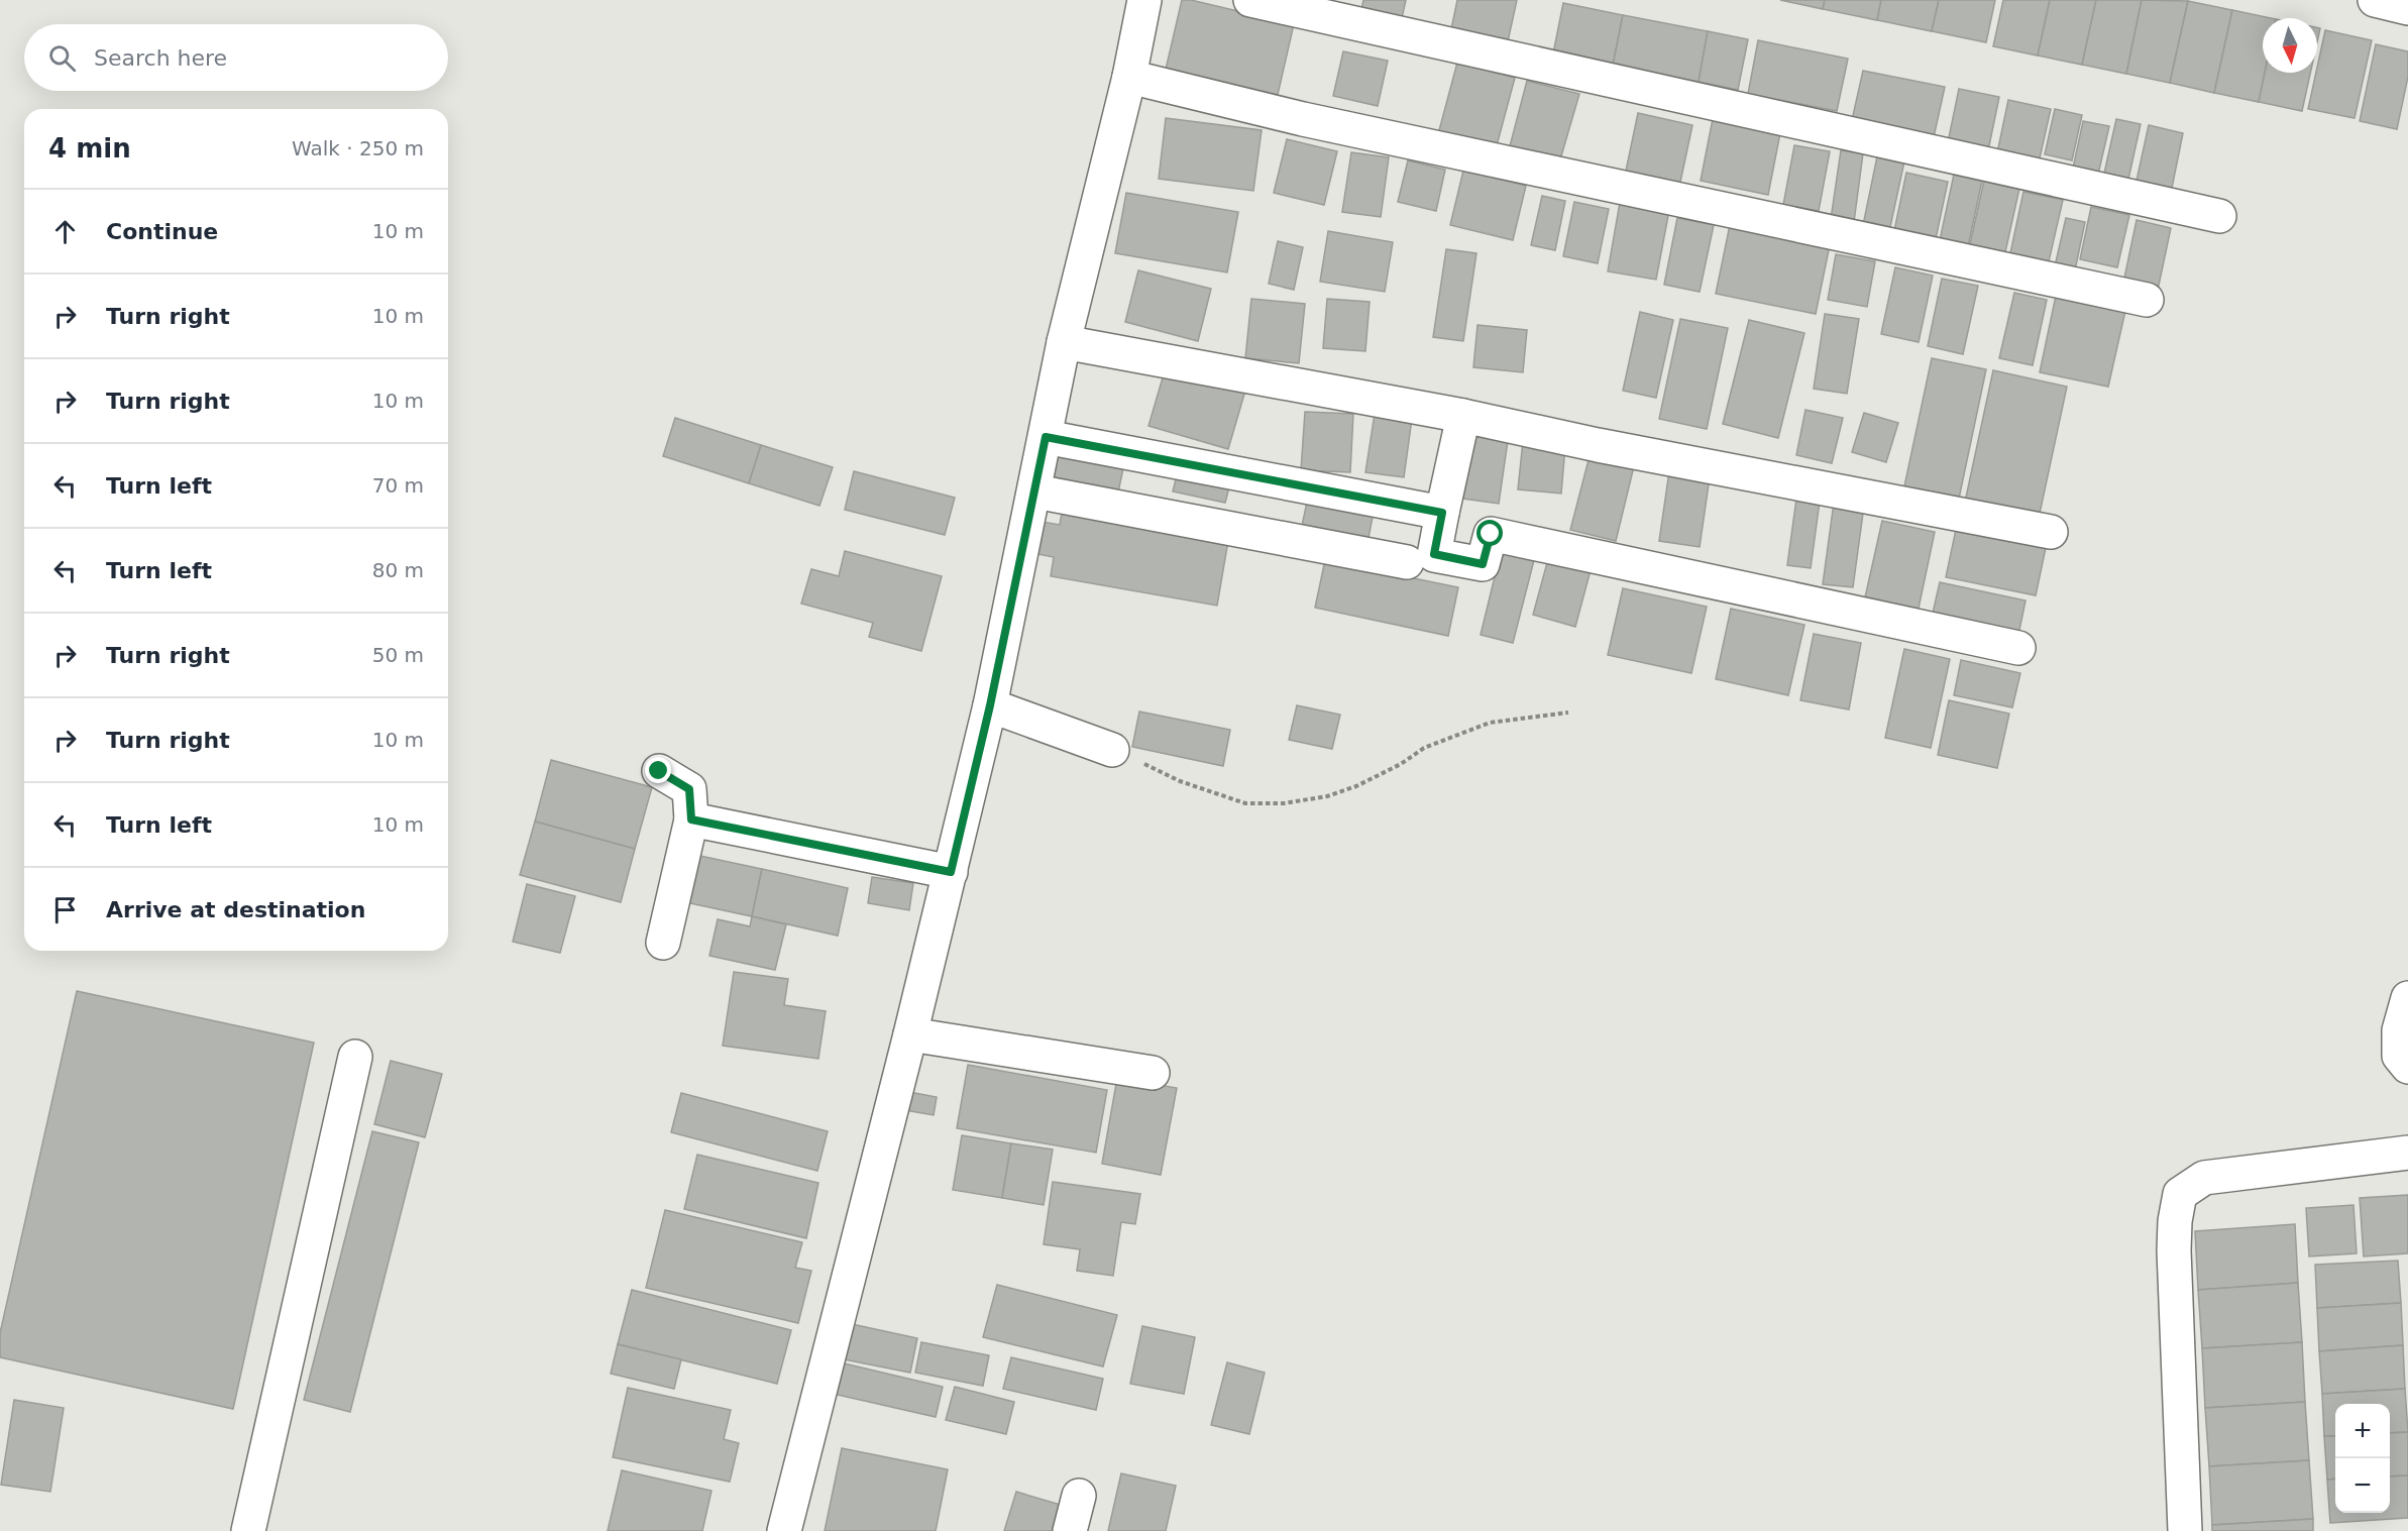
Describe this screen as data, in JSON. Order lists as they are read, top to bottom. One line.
{"north":"bottom","page":{"search":"Search here","heading":["4 min","Walk · 250 m"],"list":[["Continue","10 m"],["Turn right","10 m"],["Turn right","10 m"],["Turn left","70 m"],["Turn left","80 m"],["Turn right","50 m"],["Turn right","10 m"],["Turn left","10 m"],"Arrive at destination"],"map_buttons":["+","−"]}}
